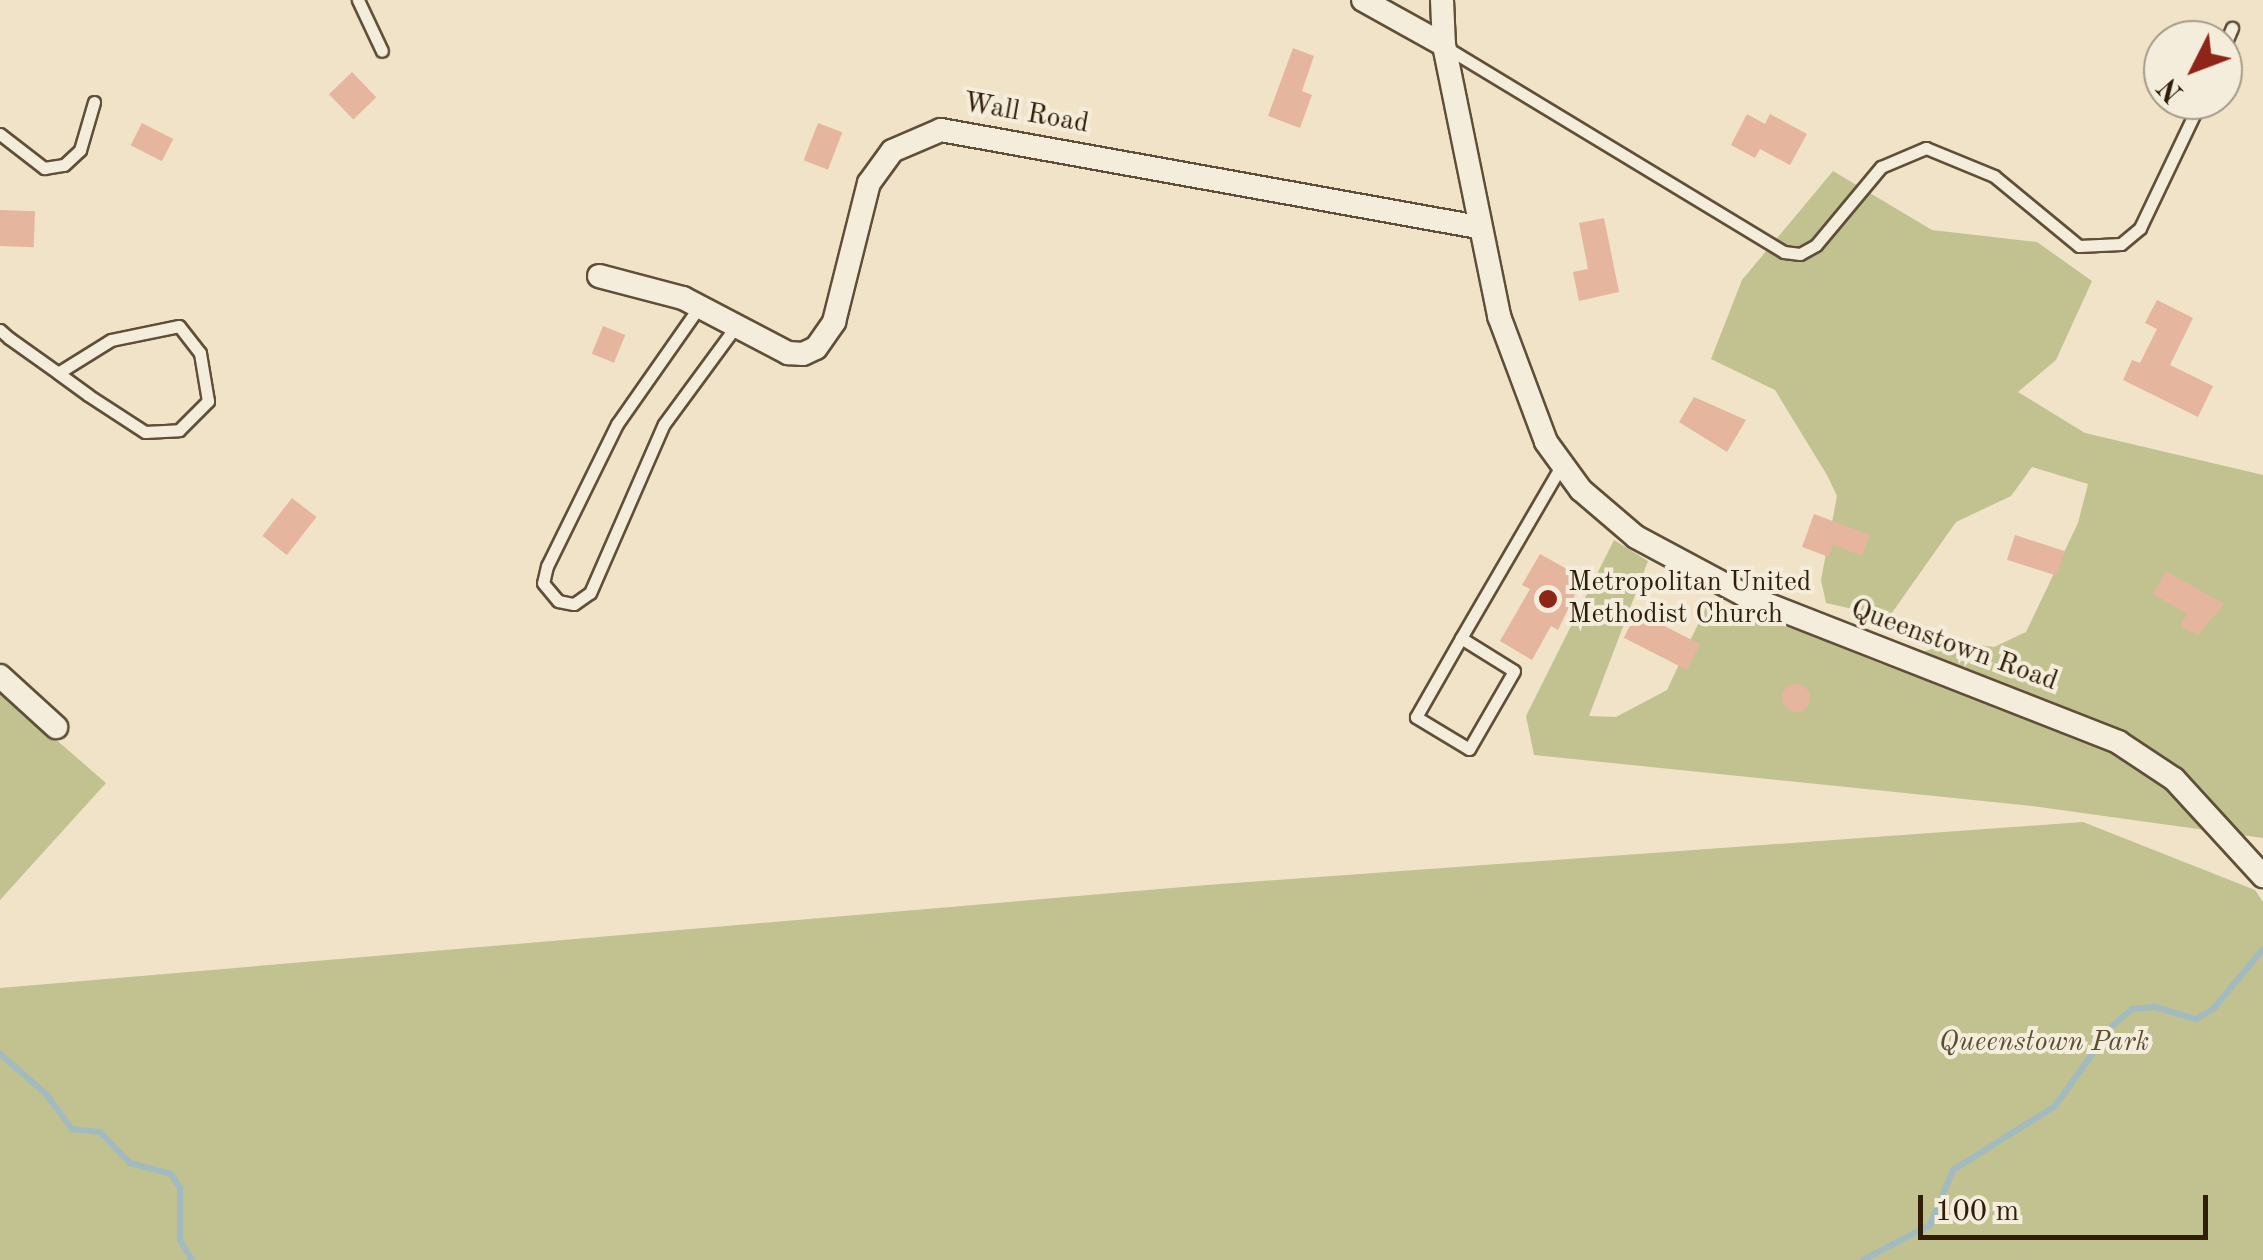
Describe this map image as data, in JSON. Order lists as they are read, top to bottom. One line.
{"streets":{"street":["Wall Road","Queenstown Road"]},"crossings":[["Wall Road","Queenstown Road"]],"parks":["Queenstown Park"],"places":["Metropolitan United Methodist Church"],"scale_bar":"100 m","north":"bottom left"}
